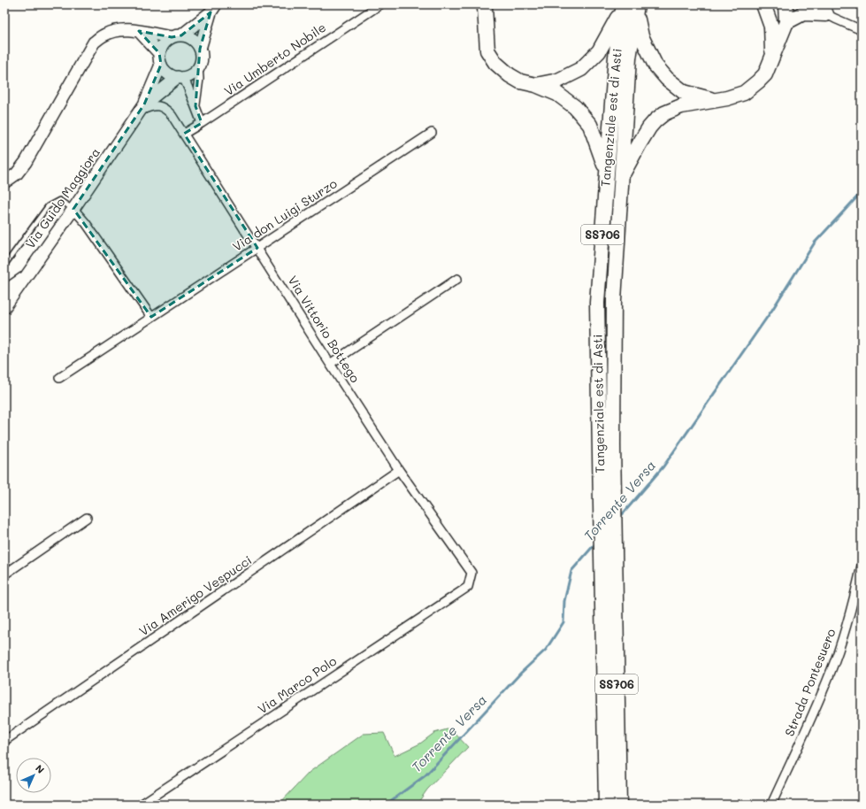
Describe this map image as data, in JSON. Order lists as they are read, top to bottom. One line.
{"streets":{"highway":["Tangenziale est di Asti","SS706"],"street":["Via Umberto Nobile","Via Guido Maggiora","Via don Luigi Sturzo","Via Vittorio Bottego","Via Amerigo Vespucci","Strada Pontesuero","Via Marco Polo"]},"crossings":[["Via Umberto Nobile","Via Vittorio Bottego"],["Via Guido Maggiora","Via Vittorio Bottego"],["Via don Luigi Sturzo","Via Vittorio Bottego"],["Via Vittorio Bottego","Via Amerigo Vespucci"],["Via Vittorio Bottego","Via Marco Polo"]],"water":["Torrente Versa"],"north":"top right"}
